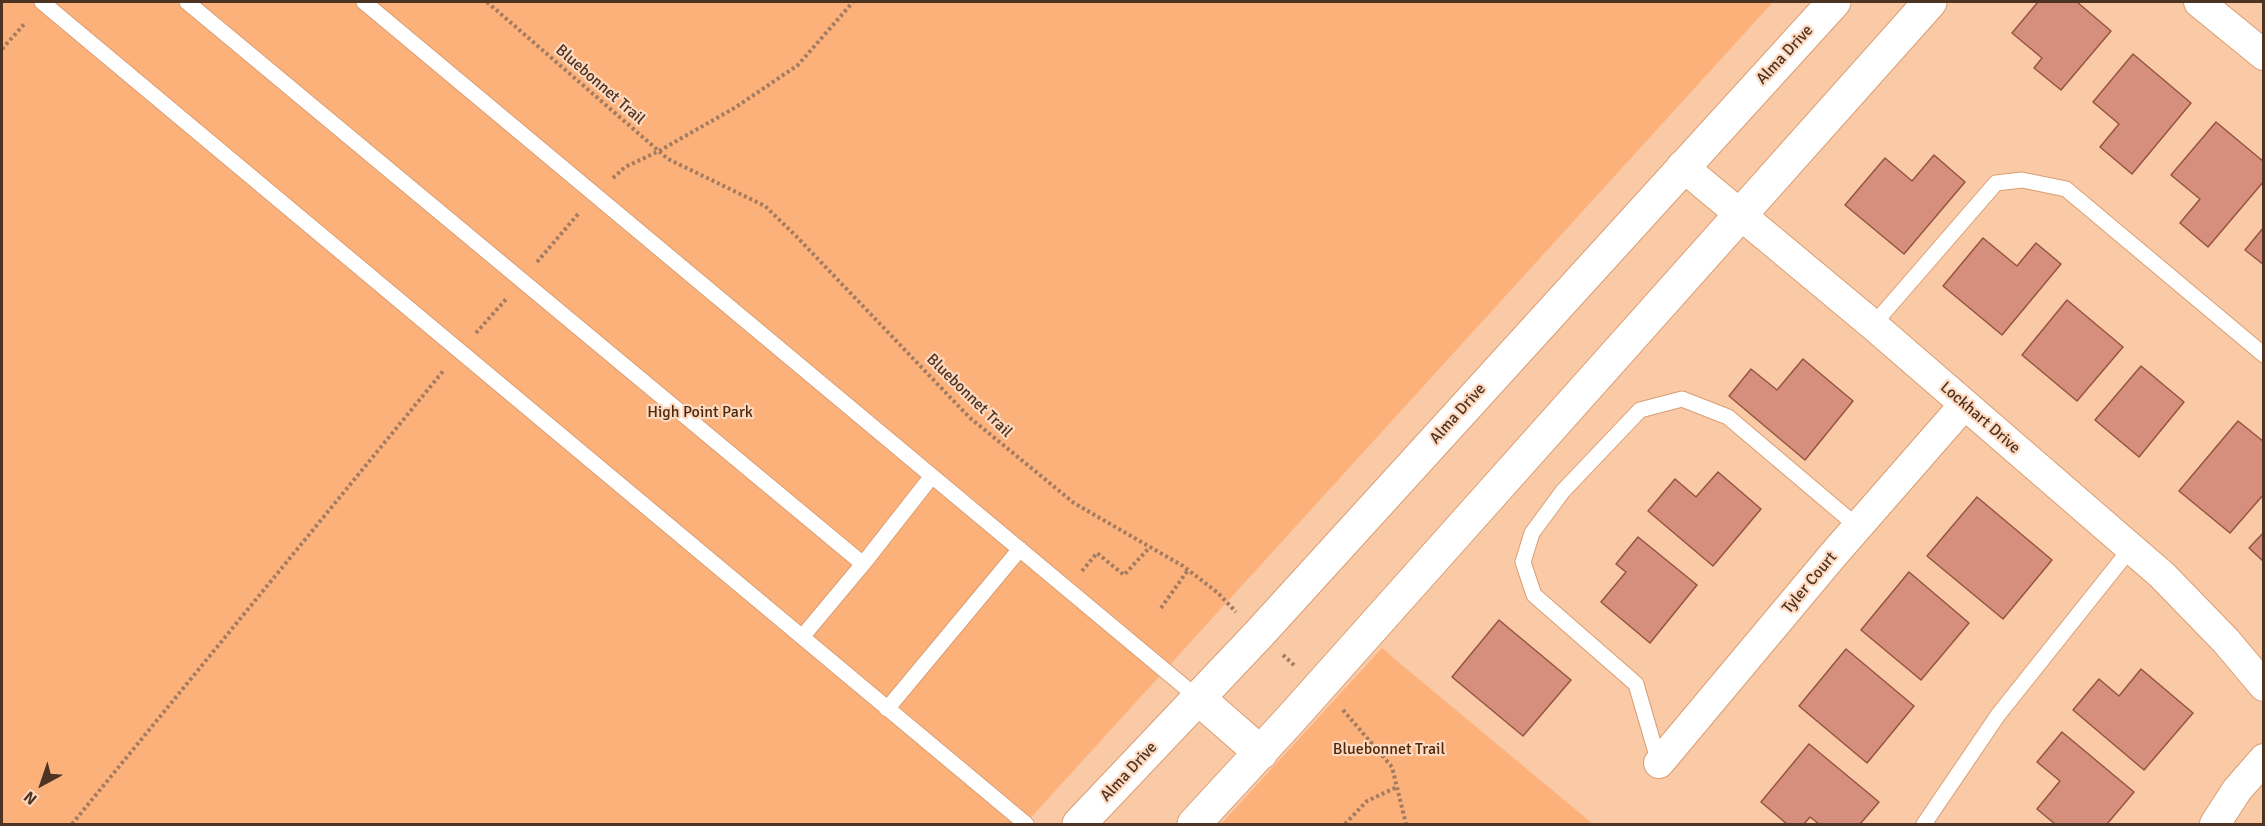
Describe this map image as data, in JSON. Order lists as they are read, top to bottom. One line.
{"streets":{"main road":["Alma Drive"],"street":["Lockhart Drive","Tyler Court"],"path":["Bluebonnet Trail"]},"crossings":[["Alma Drive","Bluebonnet Trail"],["Alma Drive","Lockhart Drive"],["Lockhart Drive","Tyler Court"]],"parks":["High Point Park","Bluebonnet Trail"],"north":"bottom left"}
